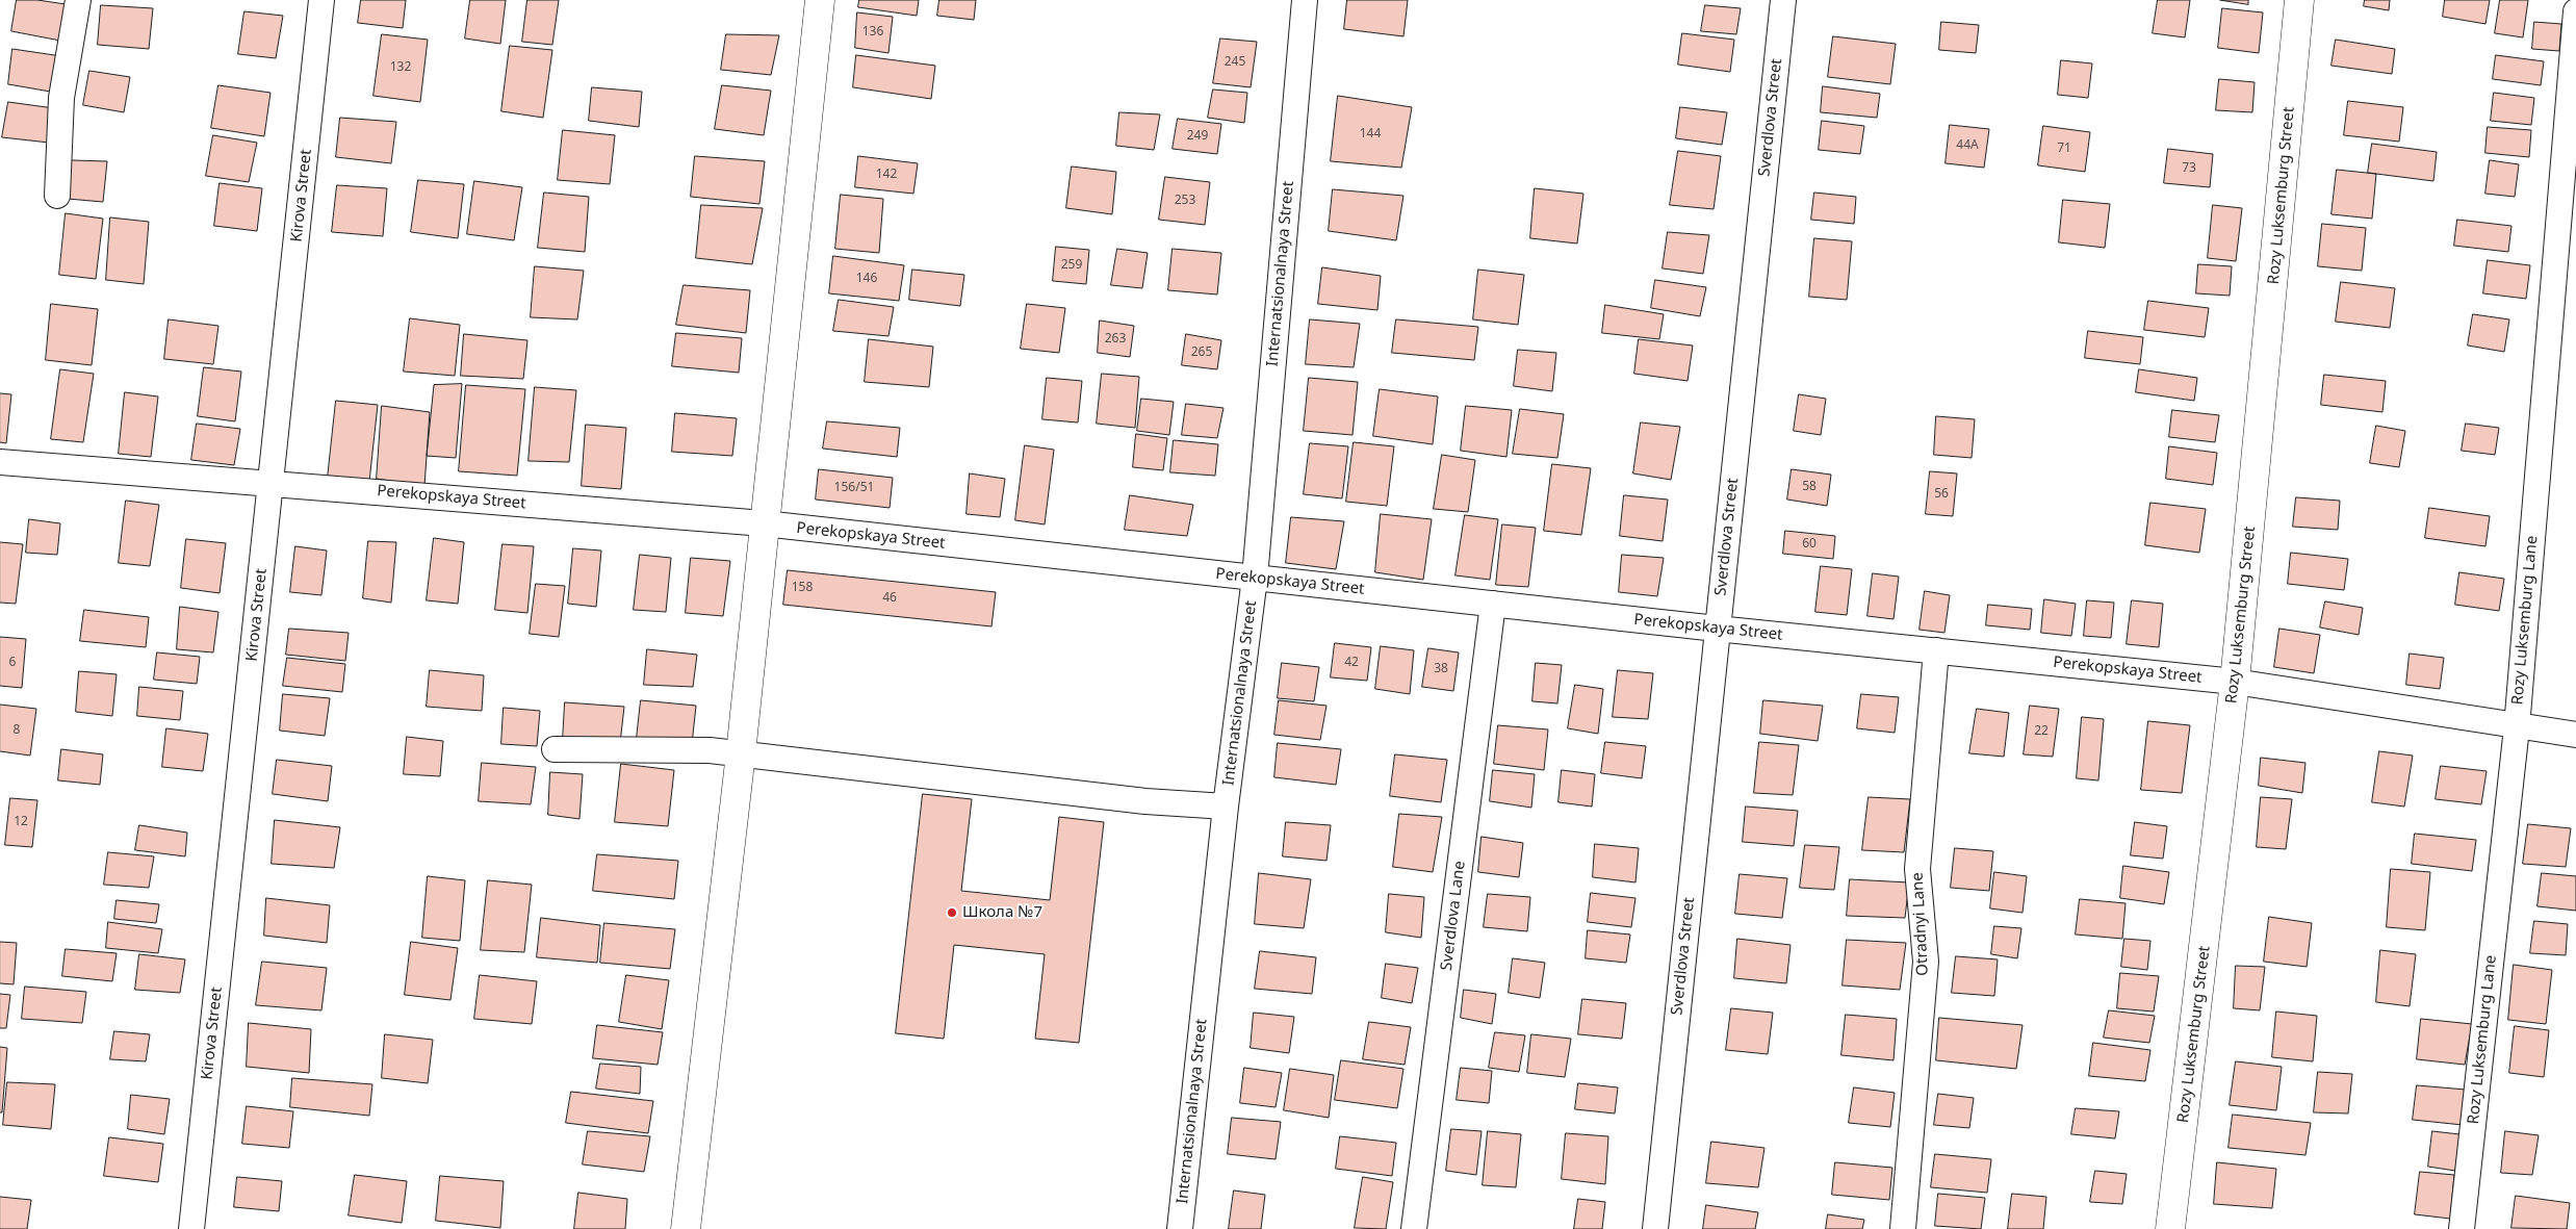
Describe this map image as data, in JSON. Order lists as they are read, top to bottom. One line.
{"streets":{"main road":["Rozy Luksemburg Street"],"street":["Sverdlova Street","Kirova Street","Internatsionalnaya Street","Perekopskaya Street","Rozy Luksemburg Lane","Sverdlova Lane","Otradnyi Lane"]},"crossings":[["Sverdlova Street","Perekopskaya Street"],["Kirova Street","Perekopskaya Street"],["Rozy Luksemburg Street","Perekopskaya Street"],["Internatsionalnaya Street","Perekopskaya Street"],["Perekopskaya Street","Rozy Luksemburg Lane"],["Perekopskaya Street","Sverdlova Lane"],["Perekopskaya Street","Otradnyi Lane"]],"places":["Школа №7"],"house_numbers":["136","245","132","144","249","44А","71","73","142","253","259","146","263","265","58","156/51","56","60","158","46","6","42","38","8","22","12"]}
